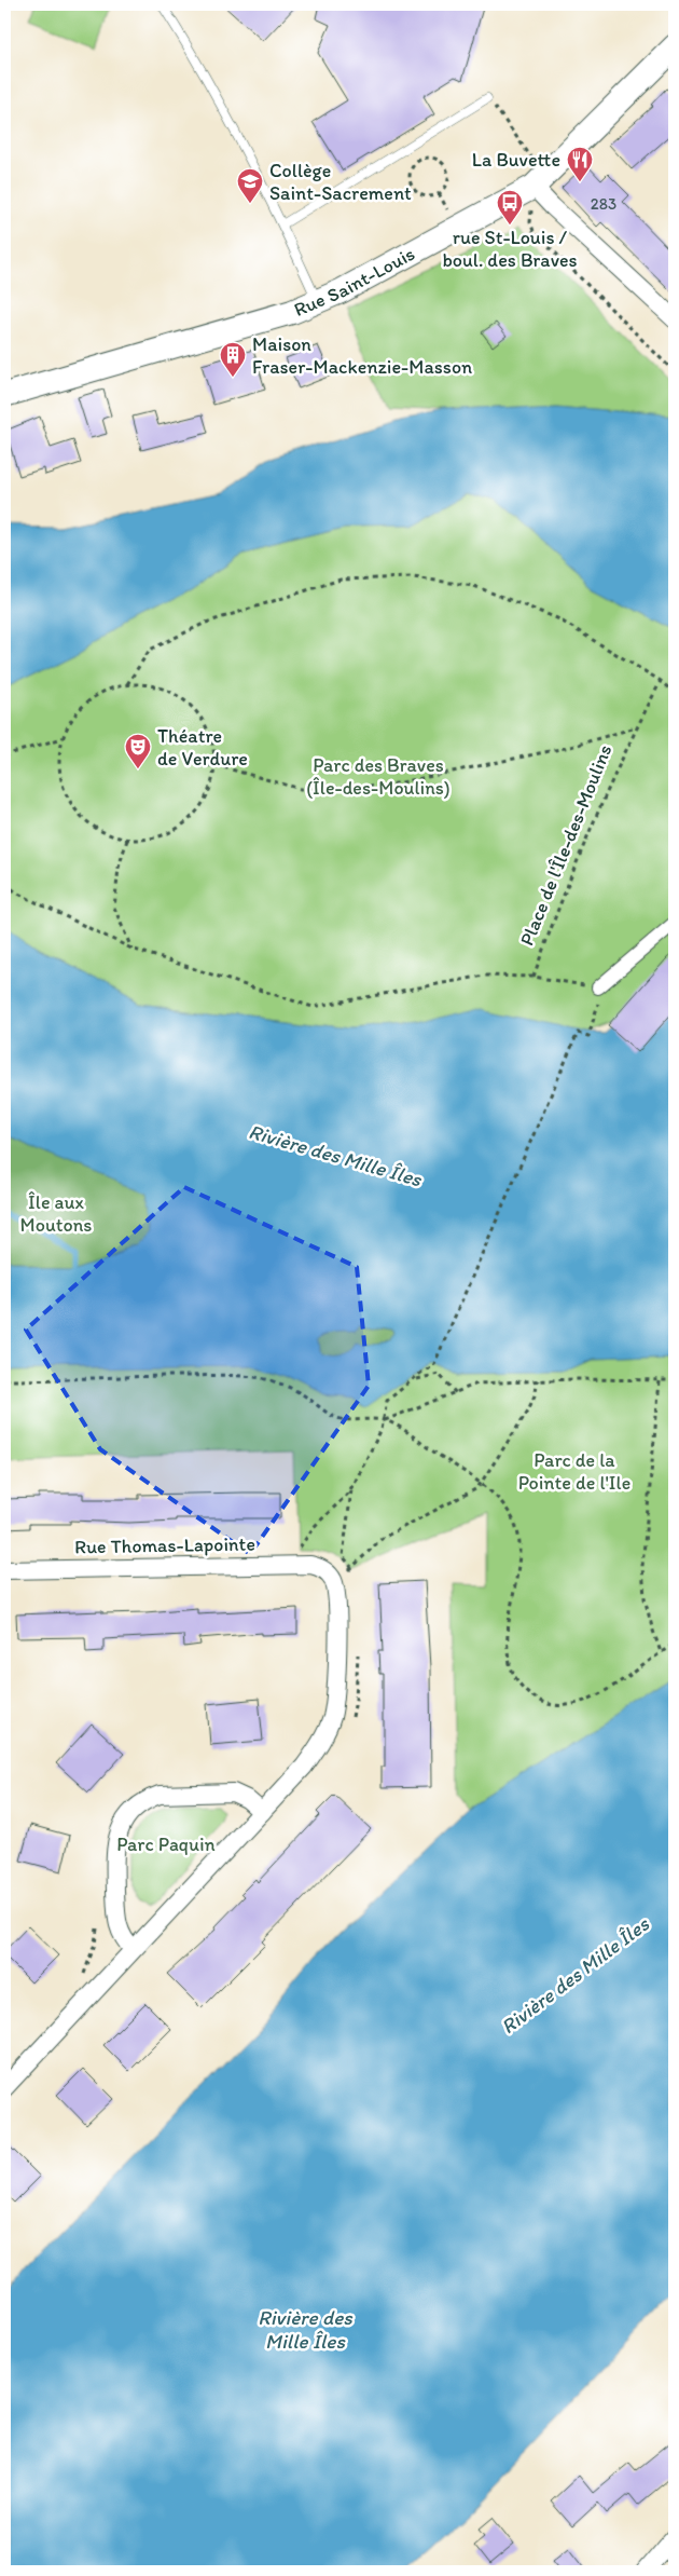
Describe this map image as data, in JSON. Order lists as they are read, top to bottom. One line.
{"streets":{"main road":["Rue Saint-Louis"],"street":["Rue Thomas-Lapointe"],"path":["Place de l'Île-des-Moulins"]},"water":["Rivière des Mille Îles"],"parks":["Parc des Braves (Île-des-Moulins)","Île aux Moutons","Parc de la Pointe de l'Ile","Parc Paquin"],"places":{"restaurant":["La Buvette"],"school or university":["Collège Saint-Sacrement"],"bus stop":["rue St-Louis / boul. des Braves"],"building":["Maison Fraser-Mackenzie-Masson"],"theatre":["Théatre de Verdure"]},"house_numbers":["283"]}
